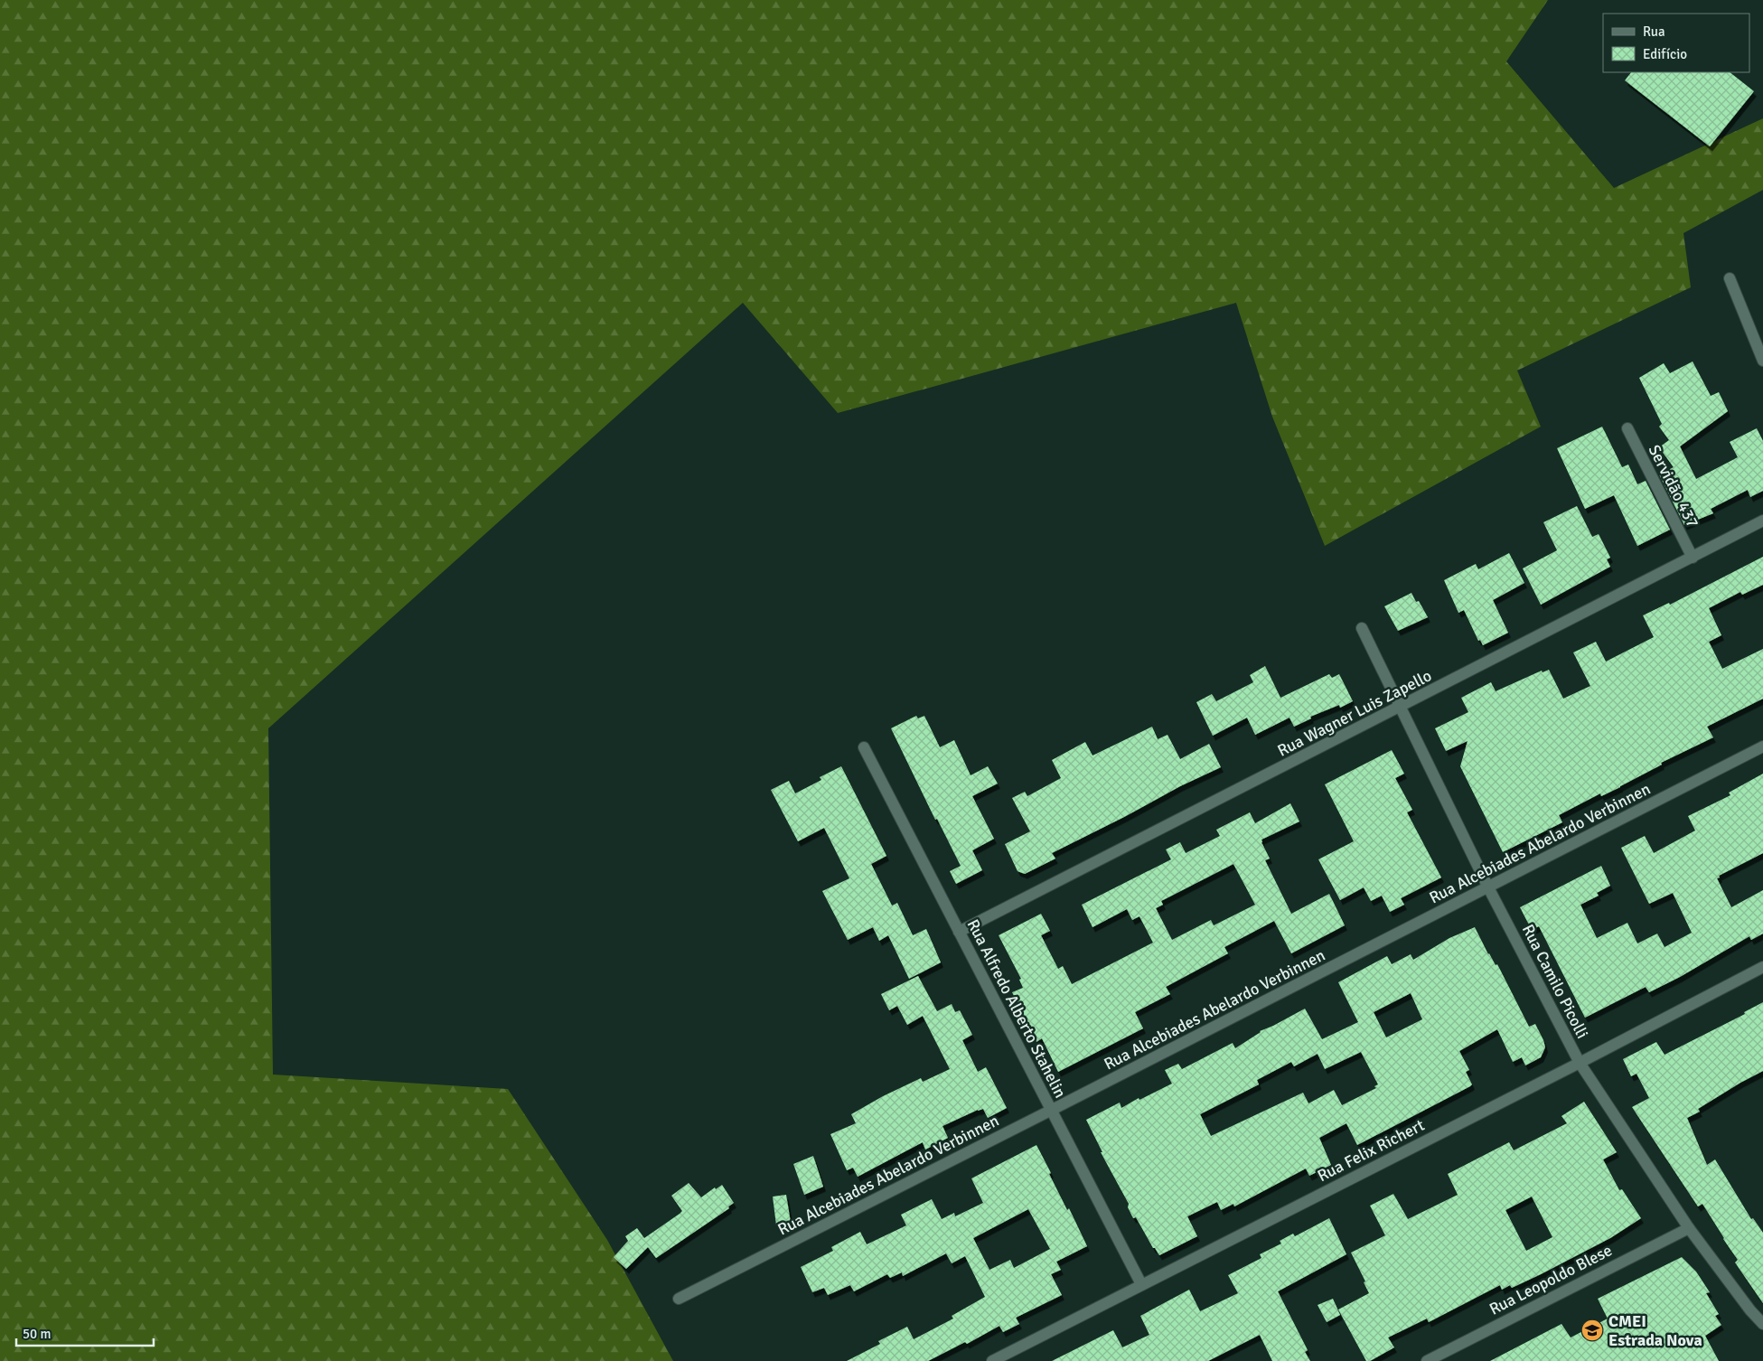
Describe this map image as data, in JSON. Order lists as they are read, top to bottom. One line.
{"streets":{"street":["Servidão 437","Rua Wagner Luis Zapello","Rua Alcebiades Abelardo Verbinnen","Rua Camilo Picolli","Rua Alfredo Alberto Stahelin","Rua Felix Richert","Rua Leopoldo Blese"]},"crossings":[["Servidão 437","Rua Wagner Luis Zapello"],["Rua Wagner Luis Zapello","Rua Camilo Picolli"],["Rua Wagner Luis Zapello","Rua Alfredo Alberto Stahelin"],["Rua Alcebiades Abelardo Verbinnen","Rua Camilo Picolli"],["Rua Alcebiades Abelardo Verbinnen","Rua Alfredo Alberto Stahelin"],["Rua Camilo Picolli","Rua Felix Richert"],["Rua Camilo Picolli","Rua Leopoldo Blese"],["Rua Alfredo Alberto Stahelin","Rua Felix Richert"]],"places":{"school or university":["CMEI Estrada Nova"]},"legend":["Rua","Edifício"],"scale_bar":"50 m"}
